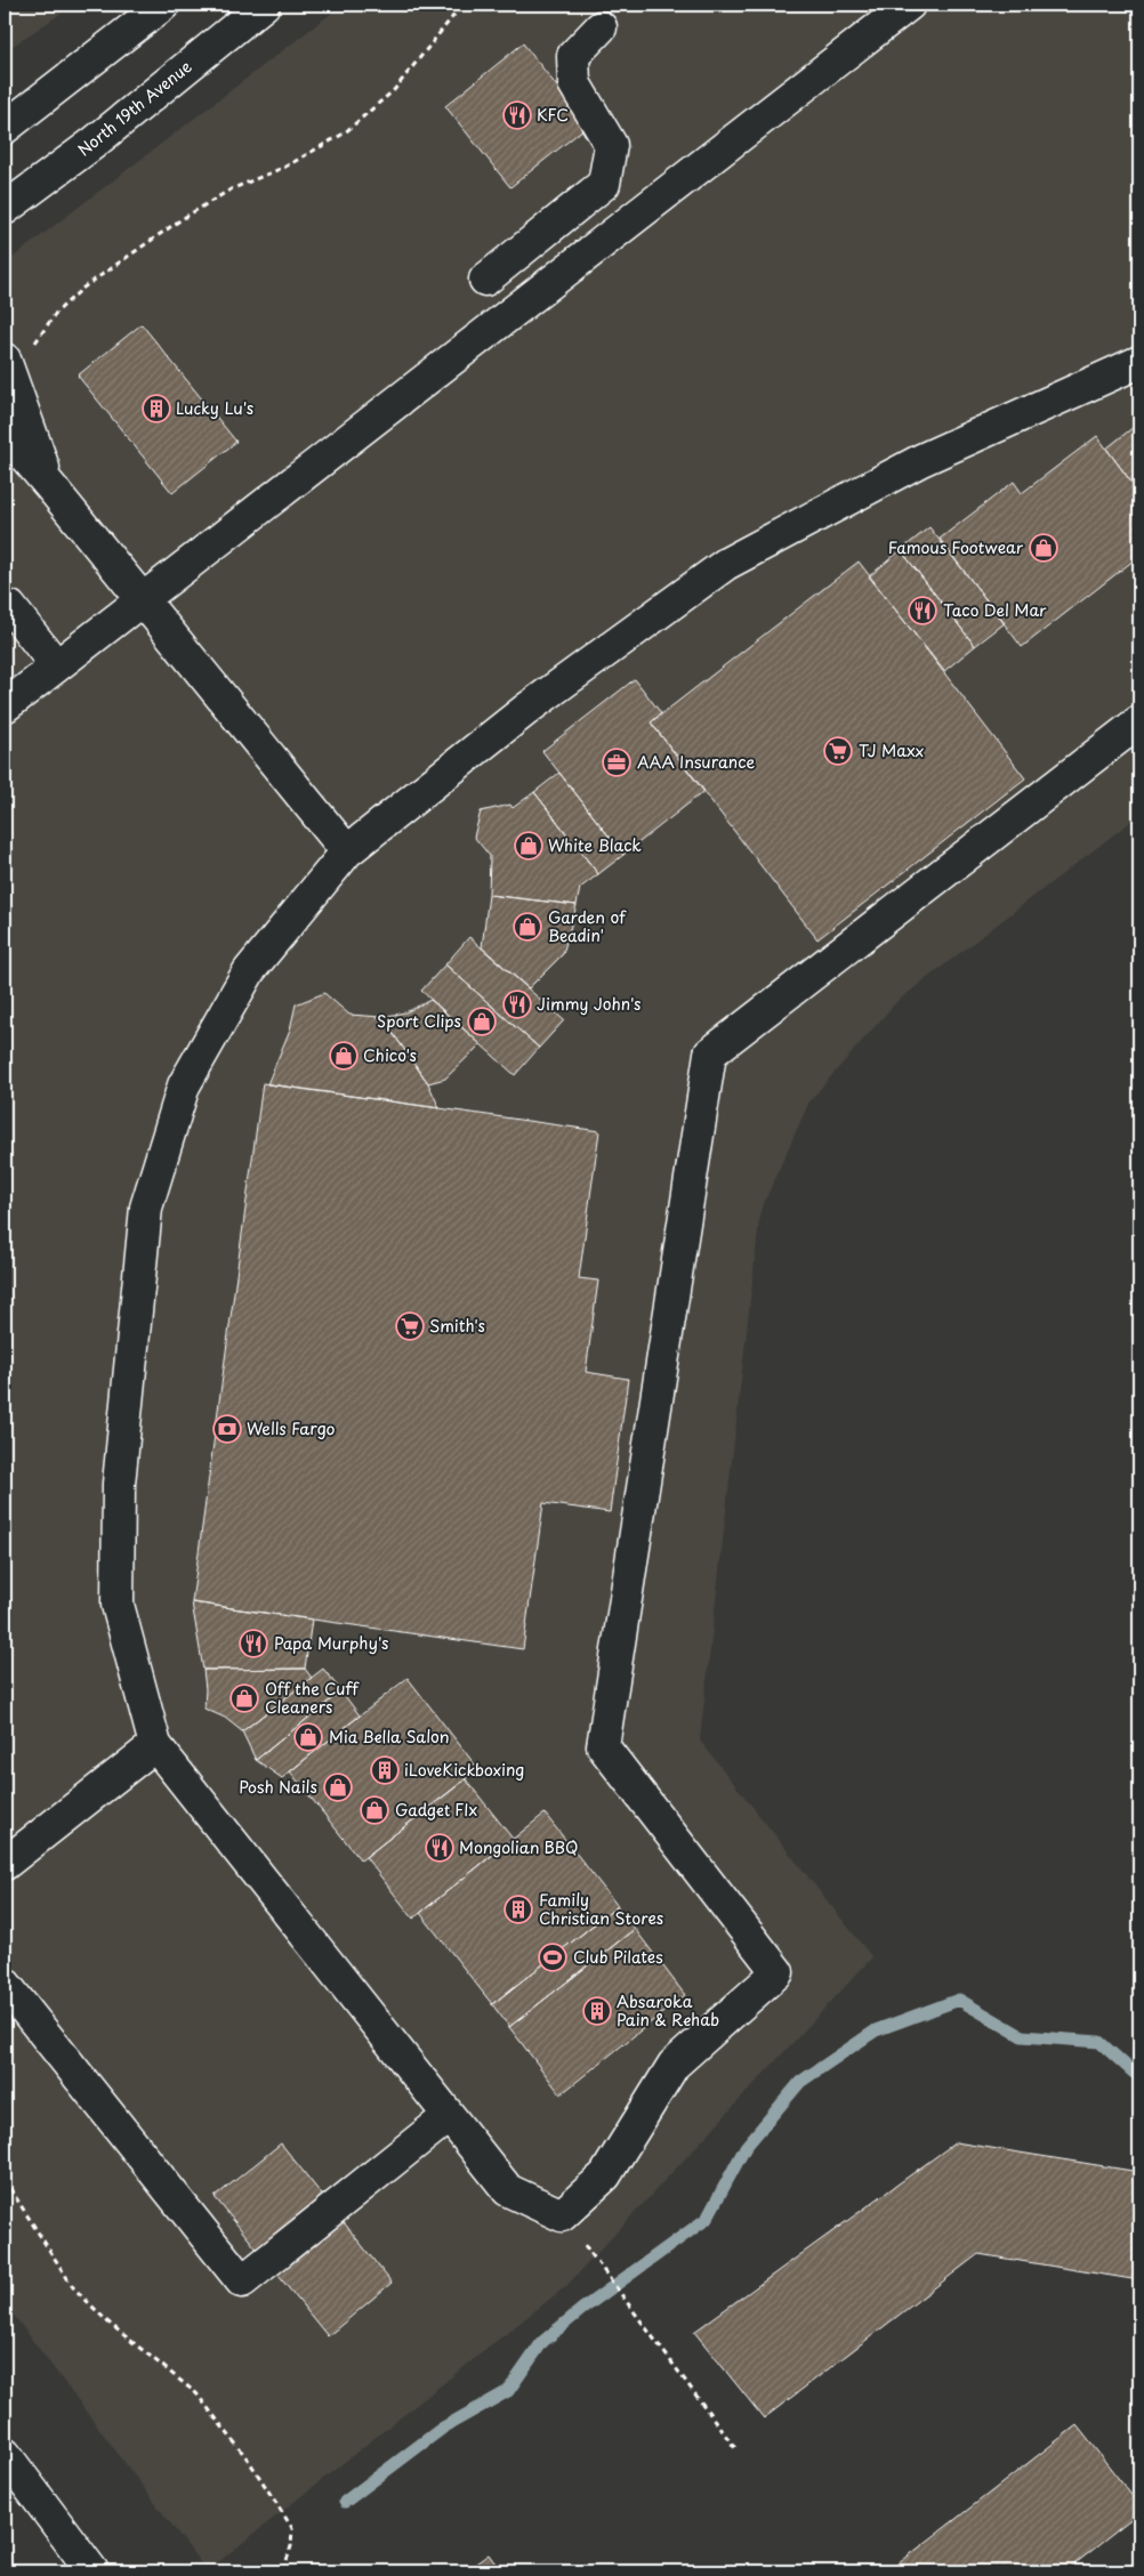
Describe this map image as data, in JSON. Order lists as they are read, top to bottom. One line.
{"streets":{"main road":["North 19th Avenue"]},"places":{"restaurant":["KFC","Taco Del Mar","Jimmy John's","Papa Murphy's","Mongolian BBQ"],"building":["Lucky Lu's","iLoveKickboxing","Family Christian Stores","Absaroka Pain & Rehab"],"shop":["Famous Footwear","White Black","Garden of Beadin'","Sport Clips","Chico's","Off the Cuff Cleaners","Mia Bella Salon","Posh Nails","Gadget FIx"],"supermarket":["TJ Maxx","Smith's"],"office":["AAA Insurance"],"bank":["Wells Fargo"],"sports":["Club Pilates"]}}
